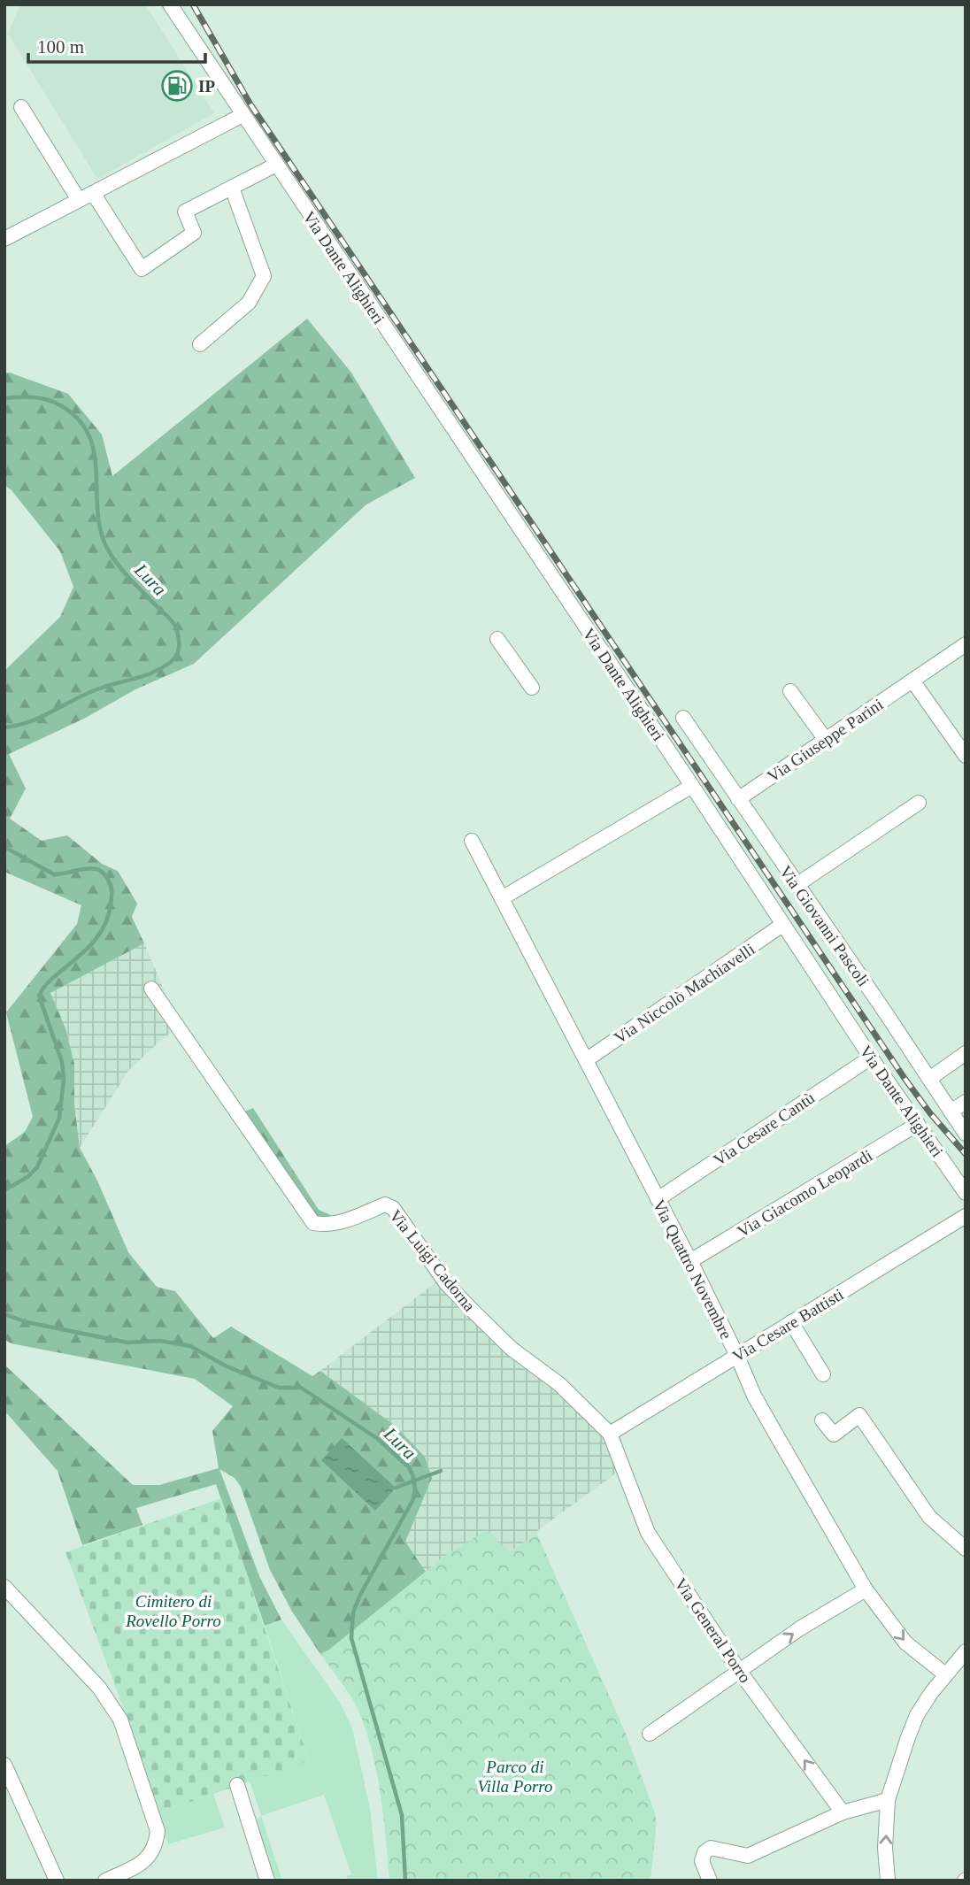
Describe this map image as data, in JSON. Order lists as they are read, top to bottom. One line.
{"streets":{"street":["Via Dante Alighieri","Via Giuseppe Parini","Via Giovanni Pascoli","Via Niccolò Machiavelli","Via Cesare Cantù","Via Giacomo Leopardi","Via Luigi Cadorna","Via Quattro Novembre","Via Cesare Battisti","Via General Porro"]},"crossings":[["Via Dante Alighieri","Via Niccolò Machiavelli"],["Via Dante Alighieri","Via Cesare Cantù"],["Via Dante Alighieri","Via Giacomo Leopardi"],["Via Giuseppe Parini","Via Giovanni Pascoli"],["Via Niccolò Machiavelli","Via Quattro Novembre"],["Via Cesare Cantù","Via Quattro Novembre"],["Via Giacomo Leopardi","Via Quattro Novembre"],["Via Luigi Cadorna","Via Cesare Battisti"],["Via Luigi Cadorna","Via General Porro"],["Via Quattro Novembre","Via Cesare Battisti"],["Via Cesare Battisti","Via General Porro"]],"one_way":["Via General Porro"],"water":["Lura"],"parks":["Cimitero di Rovello Porro","Parco di Villa Porro"],"places":{"fuel station":["IP"]},"scale_bar":"100 m"}
